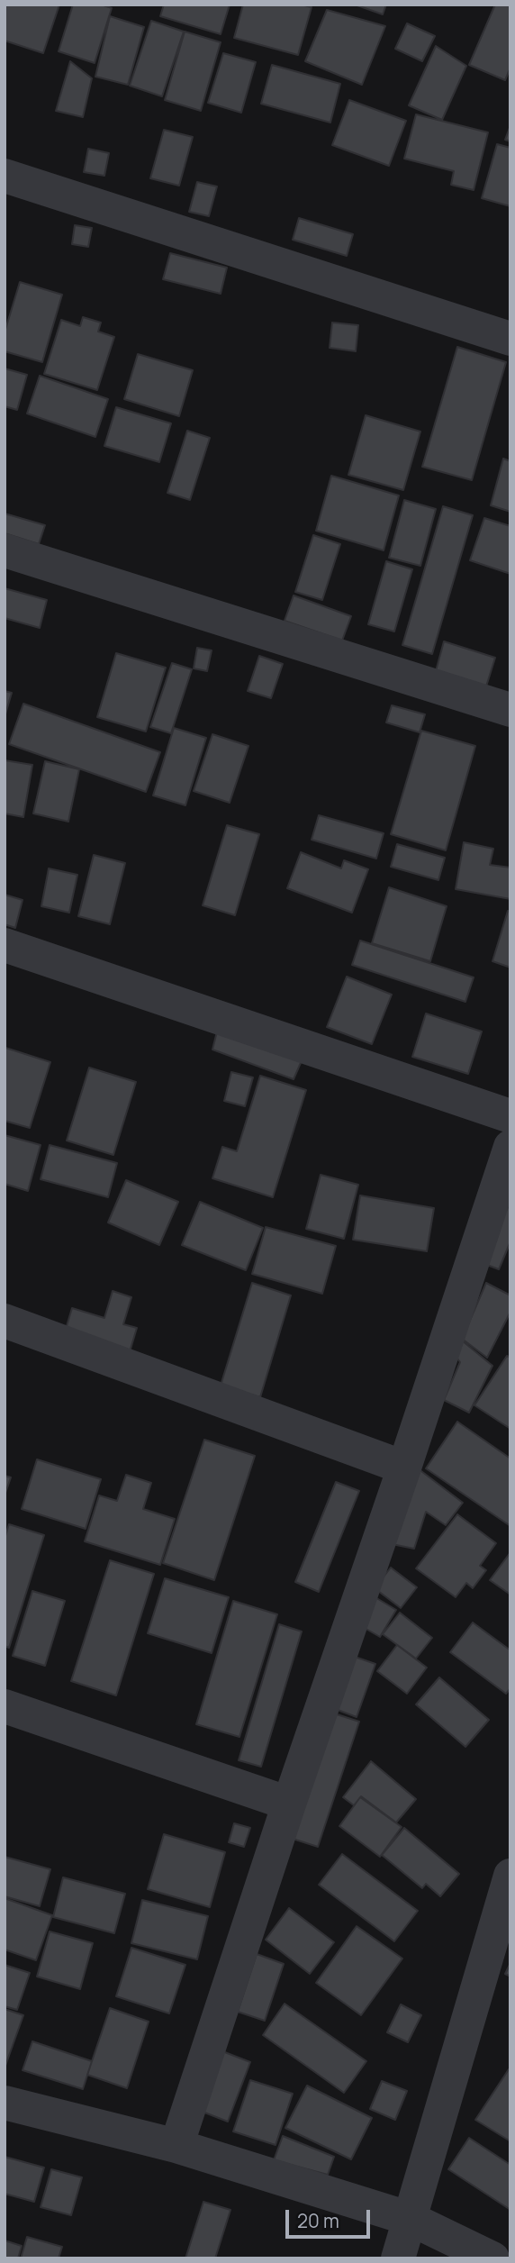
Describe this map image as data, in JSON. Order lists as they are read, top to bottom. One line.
{"scale_bar":"20 m"}
